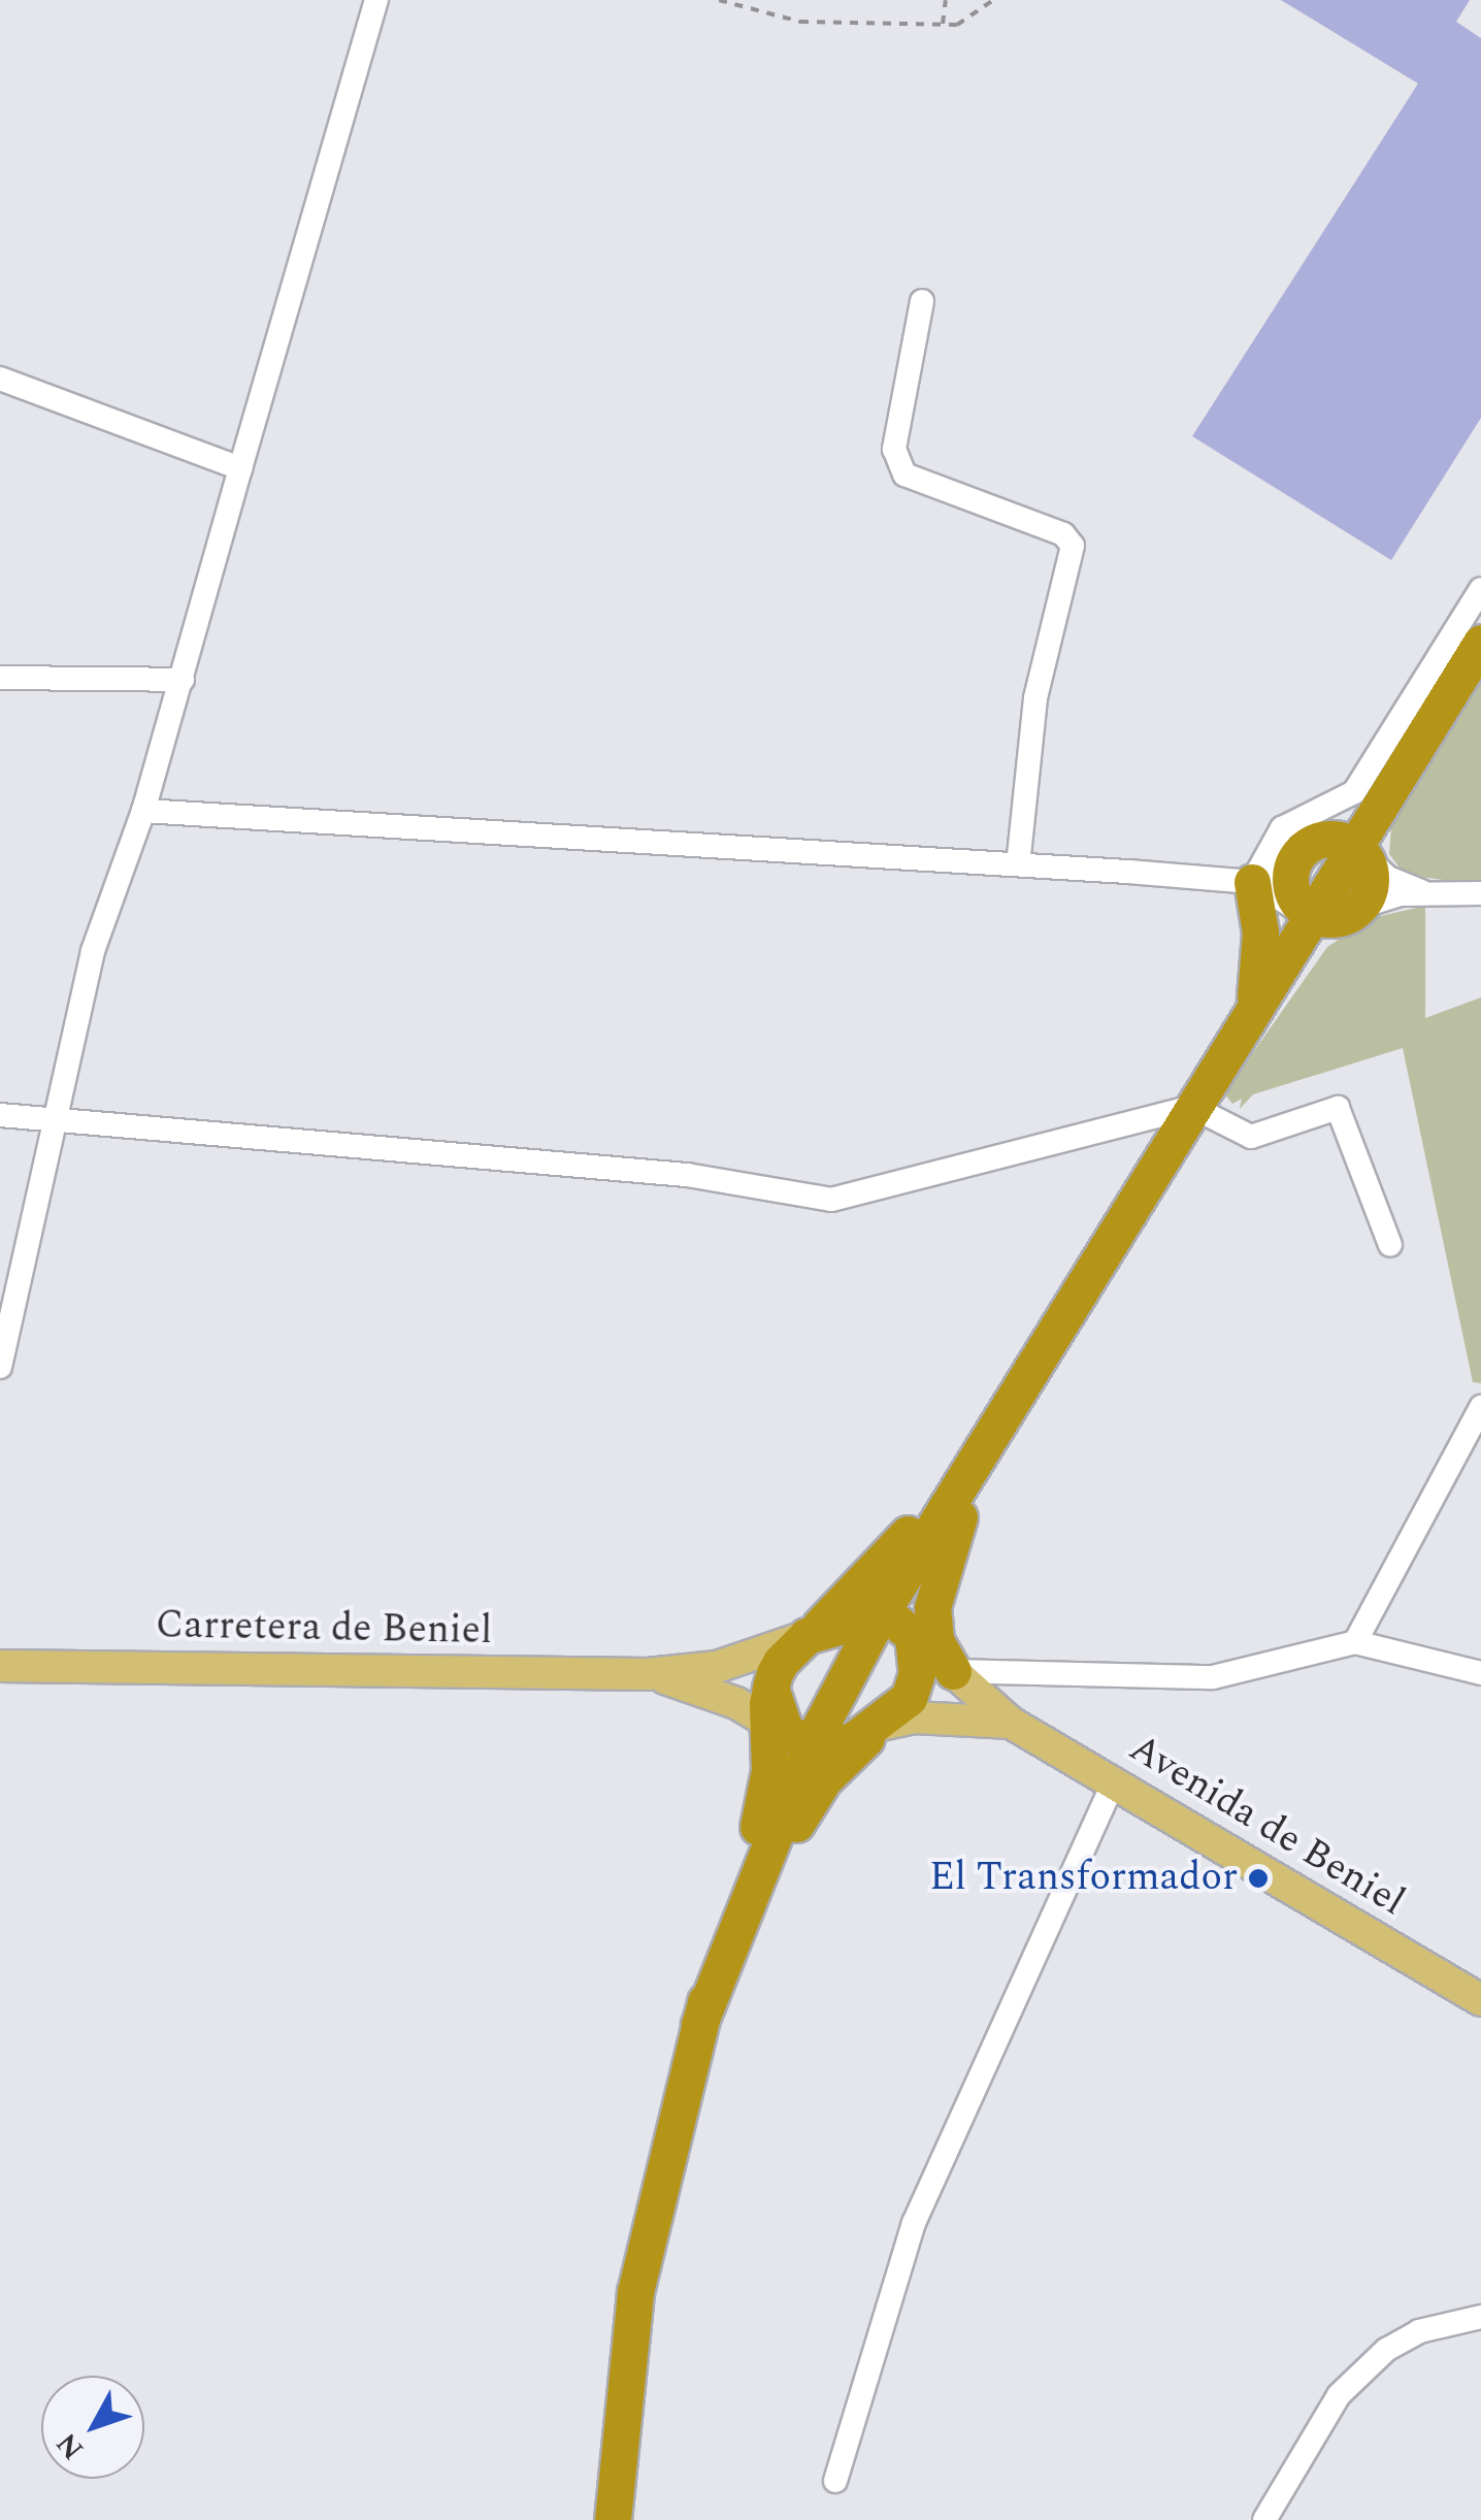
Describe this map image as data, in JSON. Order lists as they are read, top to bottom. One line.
{"streets":{"main road":["Carretera de Beniel","Avenida de Beniel"]},"places":["El Transformador"],"north":"bottom left"}
